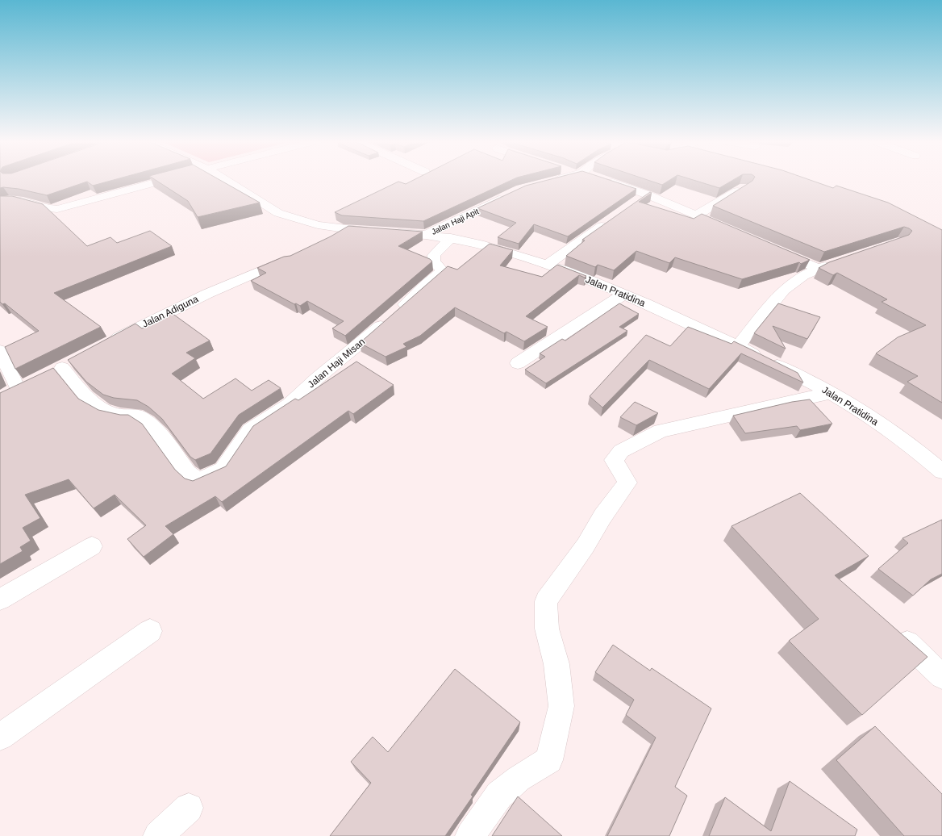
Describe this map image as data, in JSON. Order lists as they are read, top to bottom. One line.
{"streets":{"street":["Jalan Haji Apit","Jalan Pratidina","Jalan Adiguna","Jalan Haji Misan"]},"crossings":[["Jalan Haji Apit","Jalan Pratidina"],["Jalan Pratidina","Jalan Haji Misan"]]}
